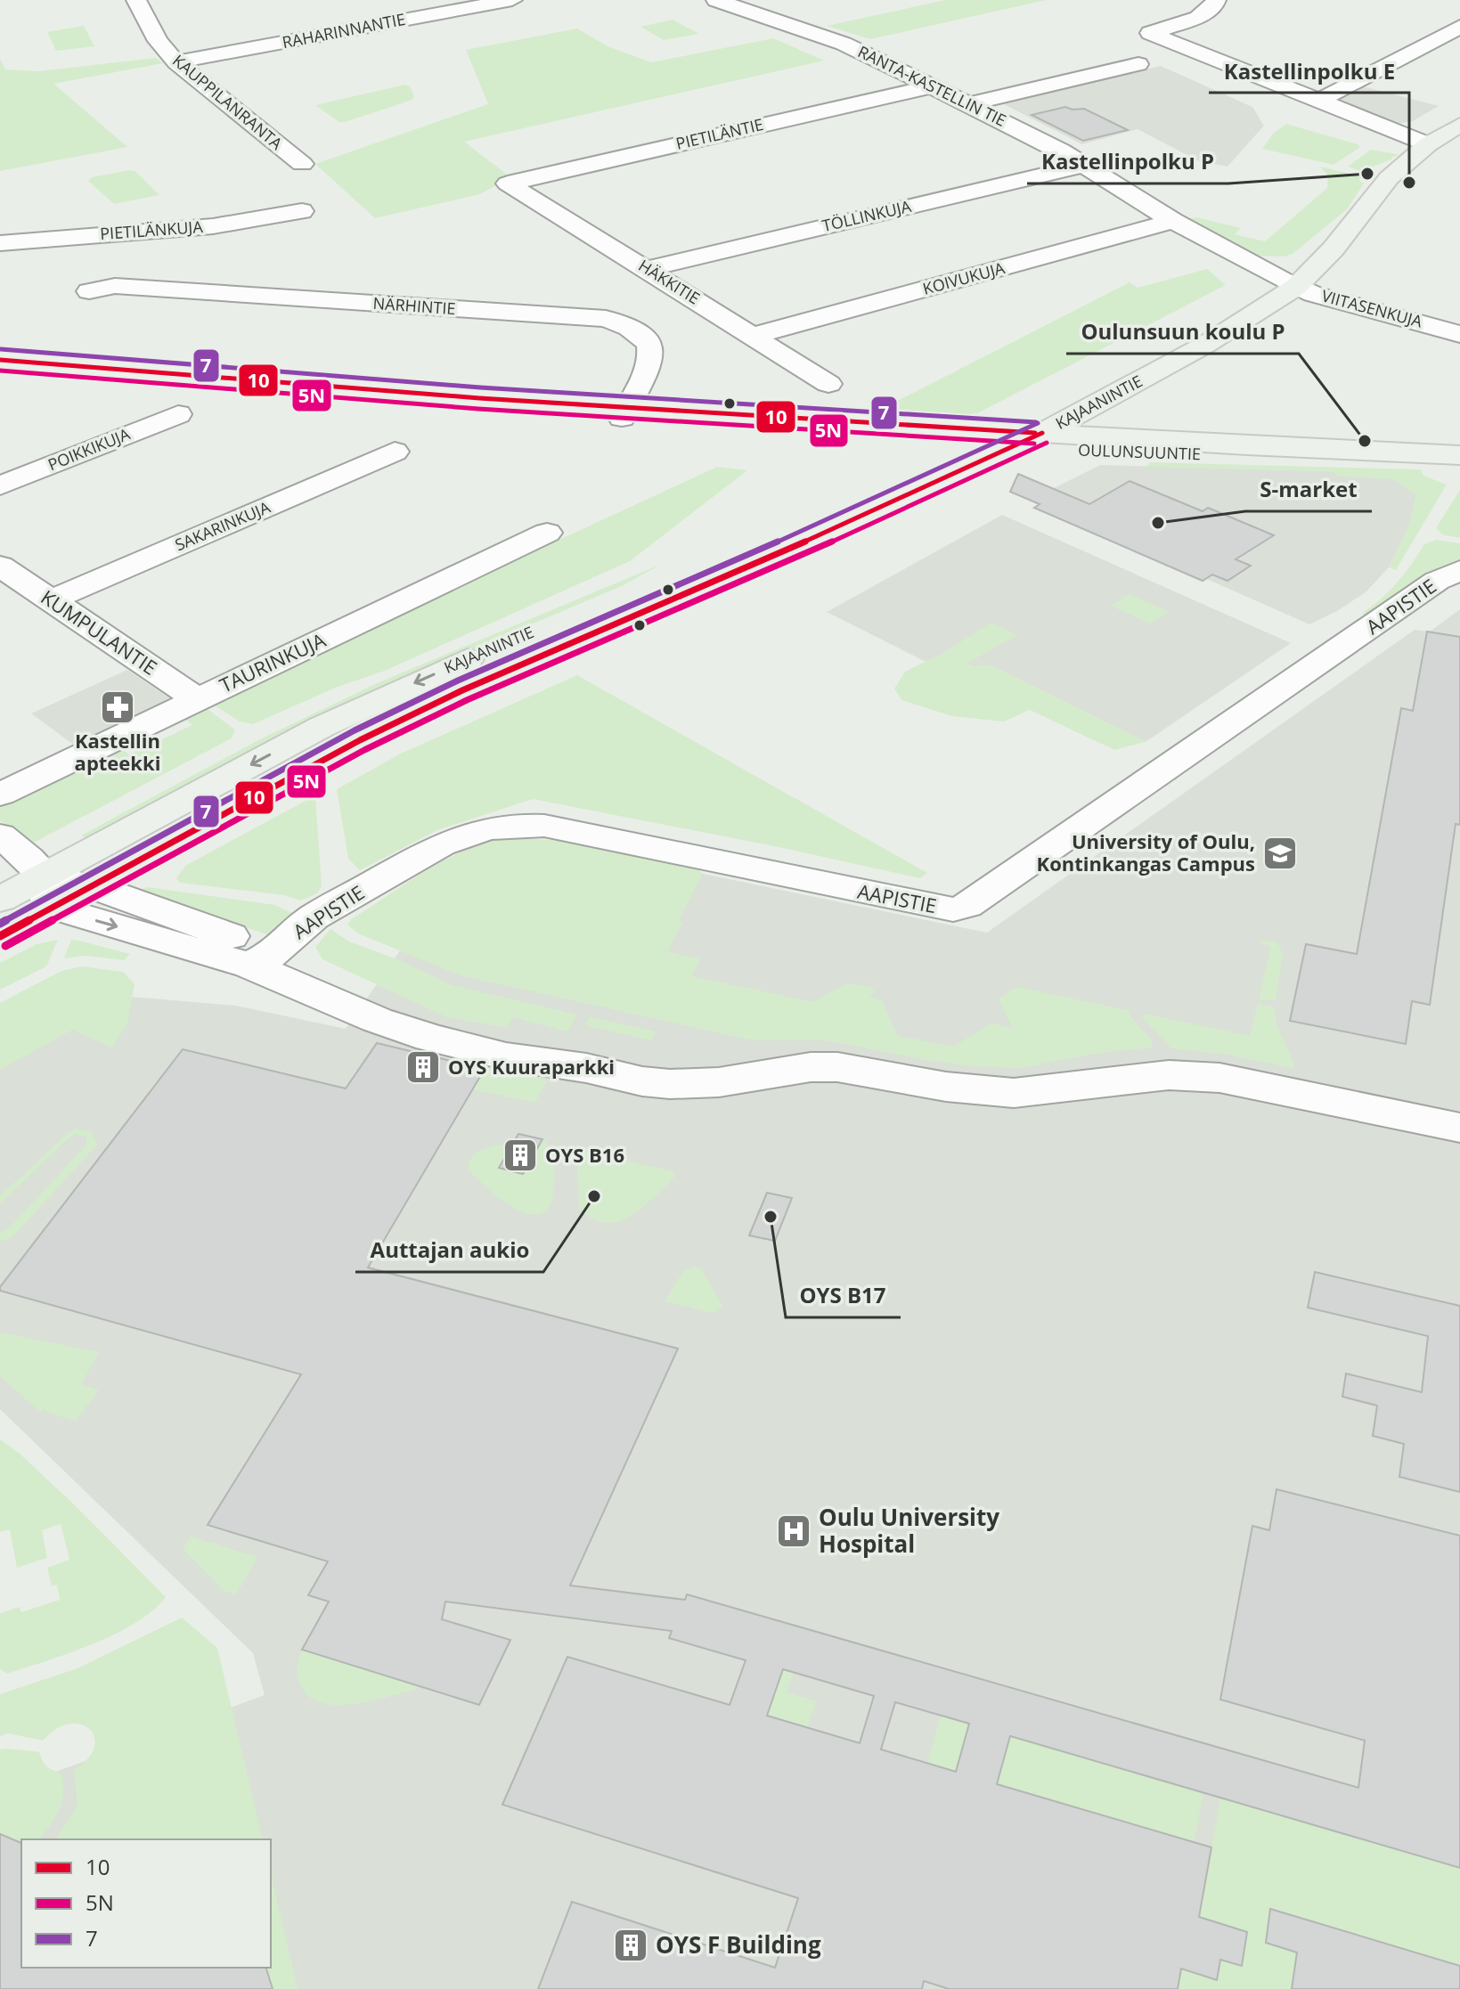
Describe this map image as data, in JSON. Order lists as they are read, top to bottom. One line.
{"streets":{"main road":["KAJAANINTIE","OULUNSUUNTIE"],"street":["RAHARINNANTIE","RANTA-KASTELLIN TIE","KAUPPILANRANTA","PIETILÄNTIE","TÖLLINKUJA","PIETILÄNKUJA","KOIVUKUJA","HÄKKITIE","NÄRHINTIE","VIITASENKUJA","POIKKIKUJA","SAKARINKUJA","AAPISTIE","KUMPULANTIE","TAURINKUJA"]},"crossings":[["RAHARINNANTIE","KAUPPILANRANTA"],["RANTA-KASTELLIN TIE","PIETILÄNTIE"],["RANTA-KASTELLIN TIE","TÖLLINKUJA"],["RANTA-KASTELLIN TIE","KOIVUKUJA"],["RANTA-KASTELLIN TIE","VIITASENKUJA"],["RANTA-KASTELLIN TIE","KAJAANINTIE"],["PIETILÄNTIE","HÄKKITIE"],["TÖLLINKUJA","HÄKKITIE"],["KOIVUKUJA","HÄKKITIE"],["NÄRHINTIE","OULUNSUUNTIE"],["VIITASENKUJA","KAJAANINTIE"],["KAJAANINTIE","OULUNSUUNTIE"],["SAKARINKUJA","KUMPULANTIE"],["KUMPULANTIE","TAURINKUJA"]],"places":{"other":["Kastellinpolku P","Kastellinpolku E","Oulunsuun koulu P","S-market","Auttajan aukio","OYS B17"],"pharmacy":["Kastellin apteekki"],"school or university":["University of Oulu, Kontinkangas Campus"],"building":["OYS Kuuraparkki","OYS B16","OYS F Building"],"hospital":["Oulu University Hospital"]},"lines":["transit line 7","transit line 10","transit line 5N"],"legend":["10","5N","7"]}
